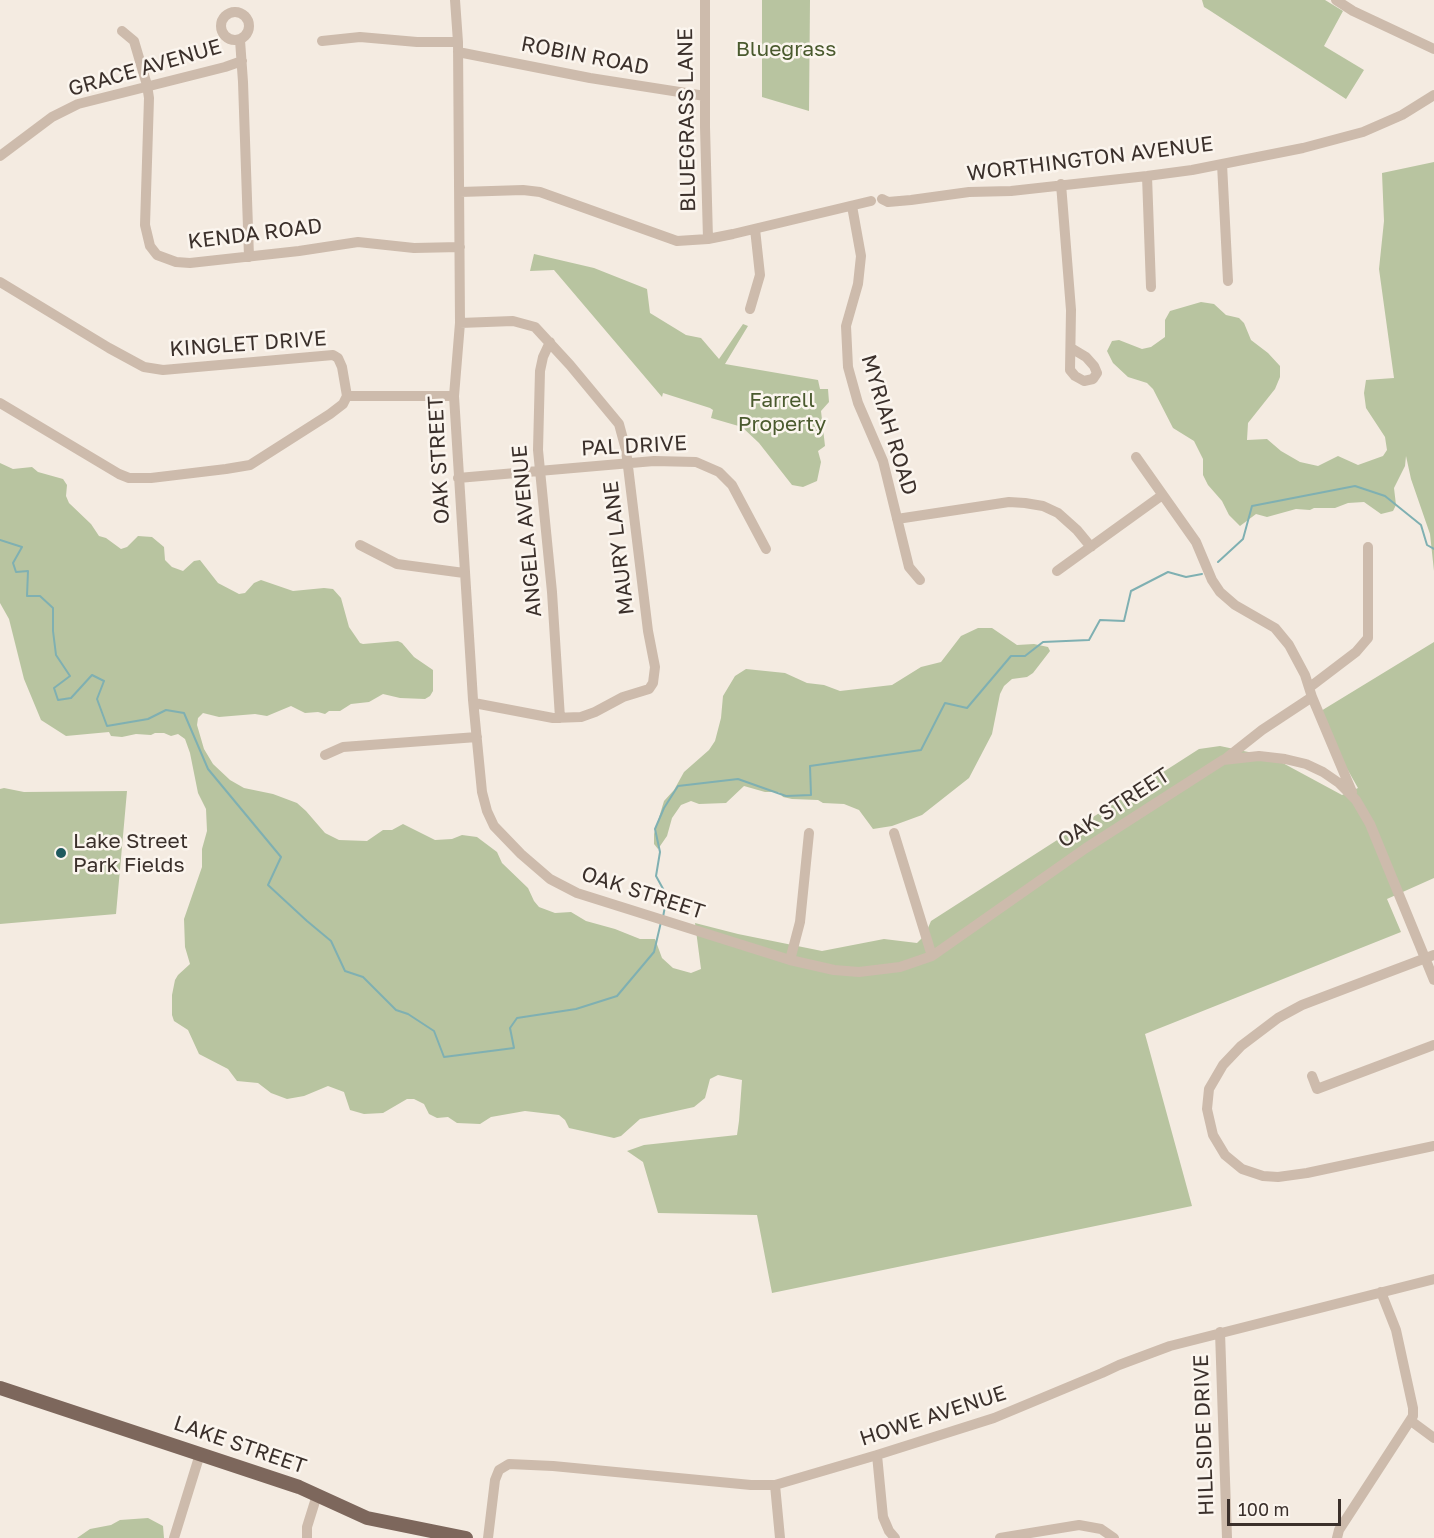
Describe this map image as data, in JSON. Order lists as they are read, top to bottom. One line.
{"streets":{"main road":["LAKE STREET"],"street":["ROBIN ROAD","GRACE AVENUE","BLUEGRASS LANE","WORTHINGTON AVENUE","KENDA ROAD","KINGLET DRIVE","MYRIAH ROAD","PAL DRIVE","OAK STREET","ANGELA AVENUE","MAURY LANE","HOWE AVENUE","HILLSIDE DRIVE"]},"crossings":[["ROBIN ROAD","BLUEGRASS LANE"],["ROBIN ROAD","OAK STREET"],["GRACE AVENUE","KENDA ROAD"],["BLUEGRASS LANE","WORTHINGTON AVENUE"],["WORTHINGTON AVENUE","MYRIAH ROAD"],["WORTHINGTON AVENUE","OAK STREET"],["KENDA ROAD","OAK STREET"],["PAL DRIVE","OAK STREET"],["PAL DRIVE","ANGELA AVENUE"],["PAL DRIVE","MAURY LANE"],["OAK STREET","MAURY LANE"],["ANGELA AVENUE","MAURY LANE"],["HOWE AVENUE","HILLSIDE DRIVE"]],"parks":["Bluegrass","Farrell Property"],"places":["Lake Street Park Fields"],"scale_bar":"100 m"}
